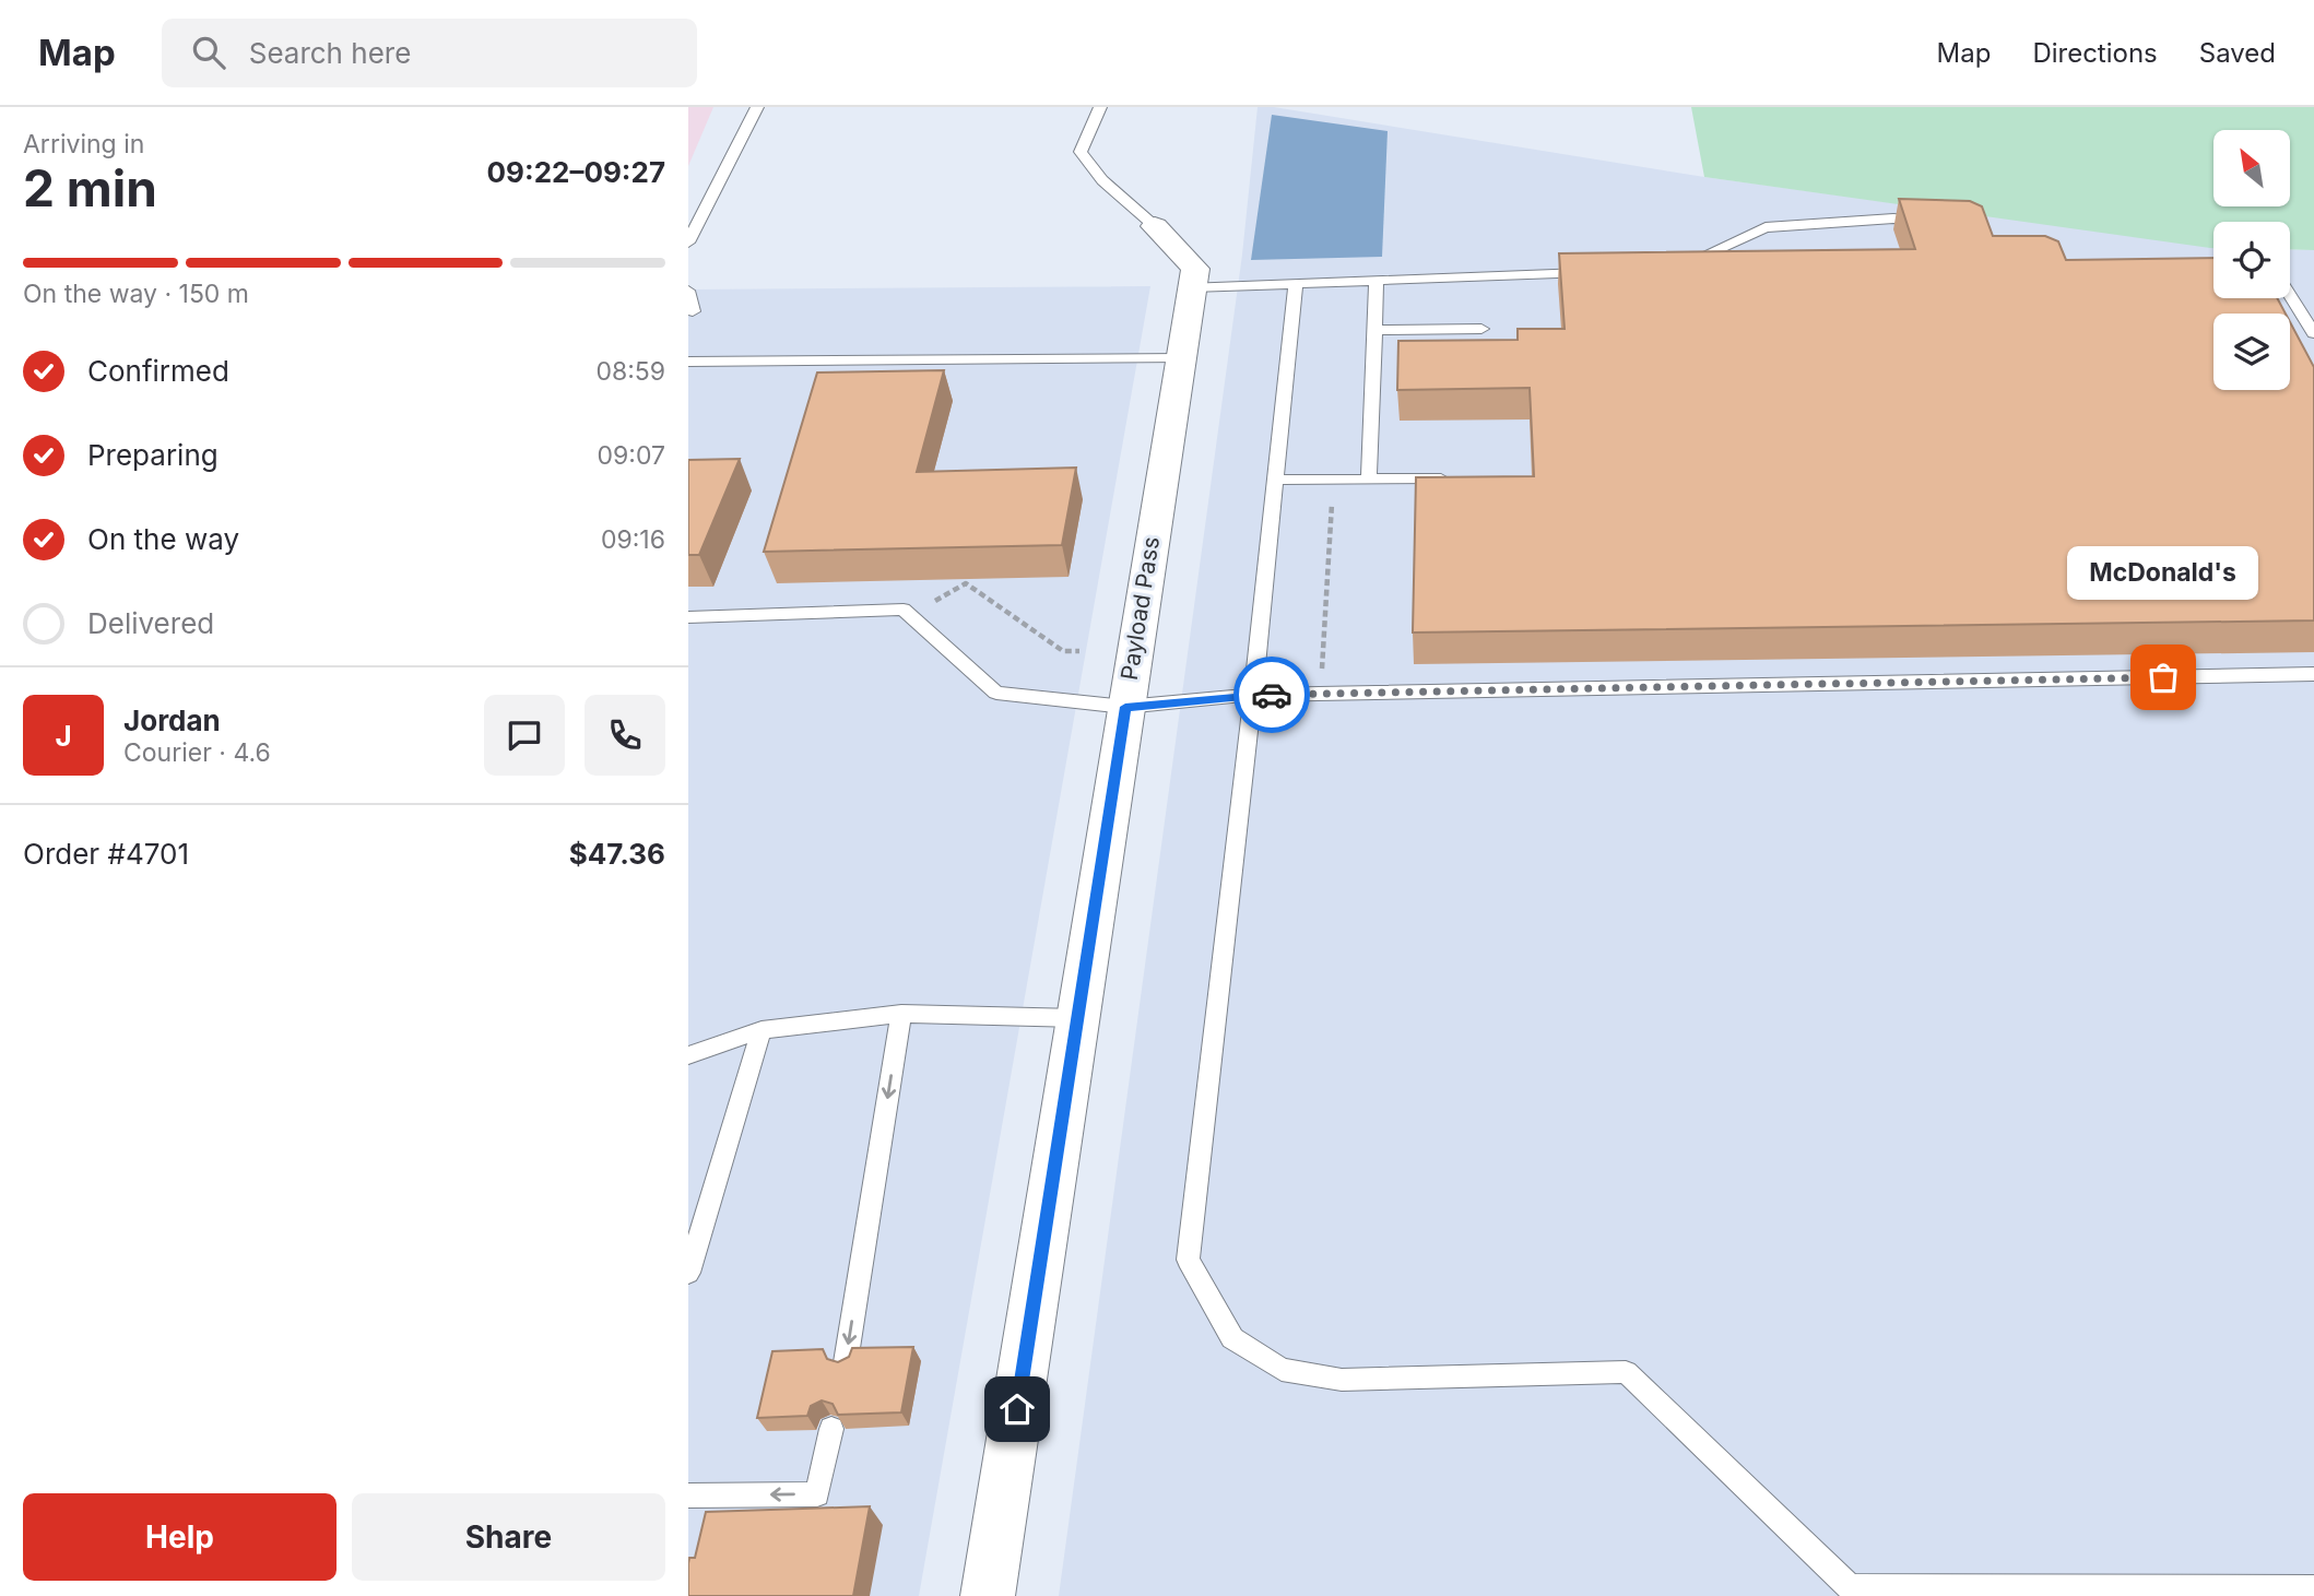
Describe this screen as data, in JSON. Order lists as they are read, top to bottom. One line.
{"streets":{"street":["Payload Pass"]},"places":["McDonald's"],"north":"top left","page":{"header":"Map","search":"Search here","nav":["Map","Directions","Saved"],"heading":["2 min","Arriving in","09:22–09:27"],"panel":["Jordan","Courier · 4.6","Order #4701","$47.36"],"bar":"On the way · 150 m","list":[["Confirmed","08:59"],["Preparing","09:07"],["On the way","09:16"],"Delivered"],"bubble":"McDonald's","round":"J","buttons":["Help","Share"]}}
